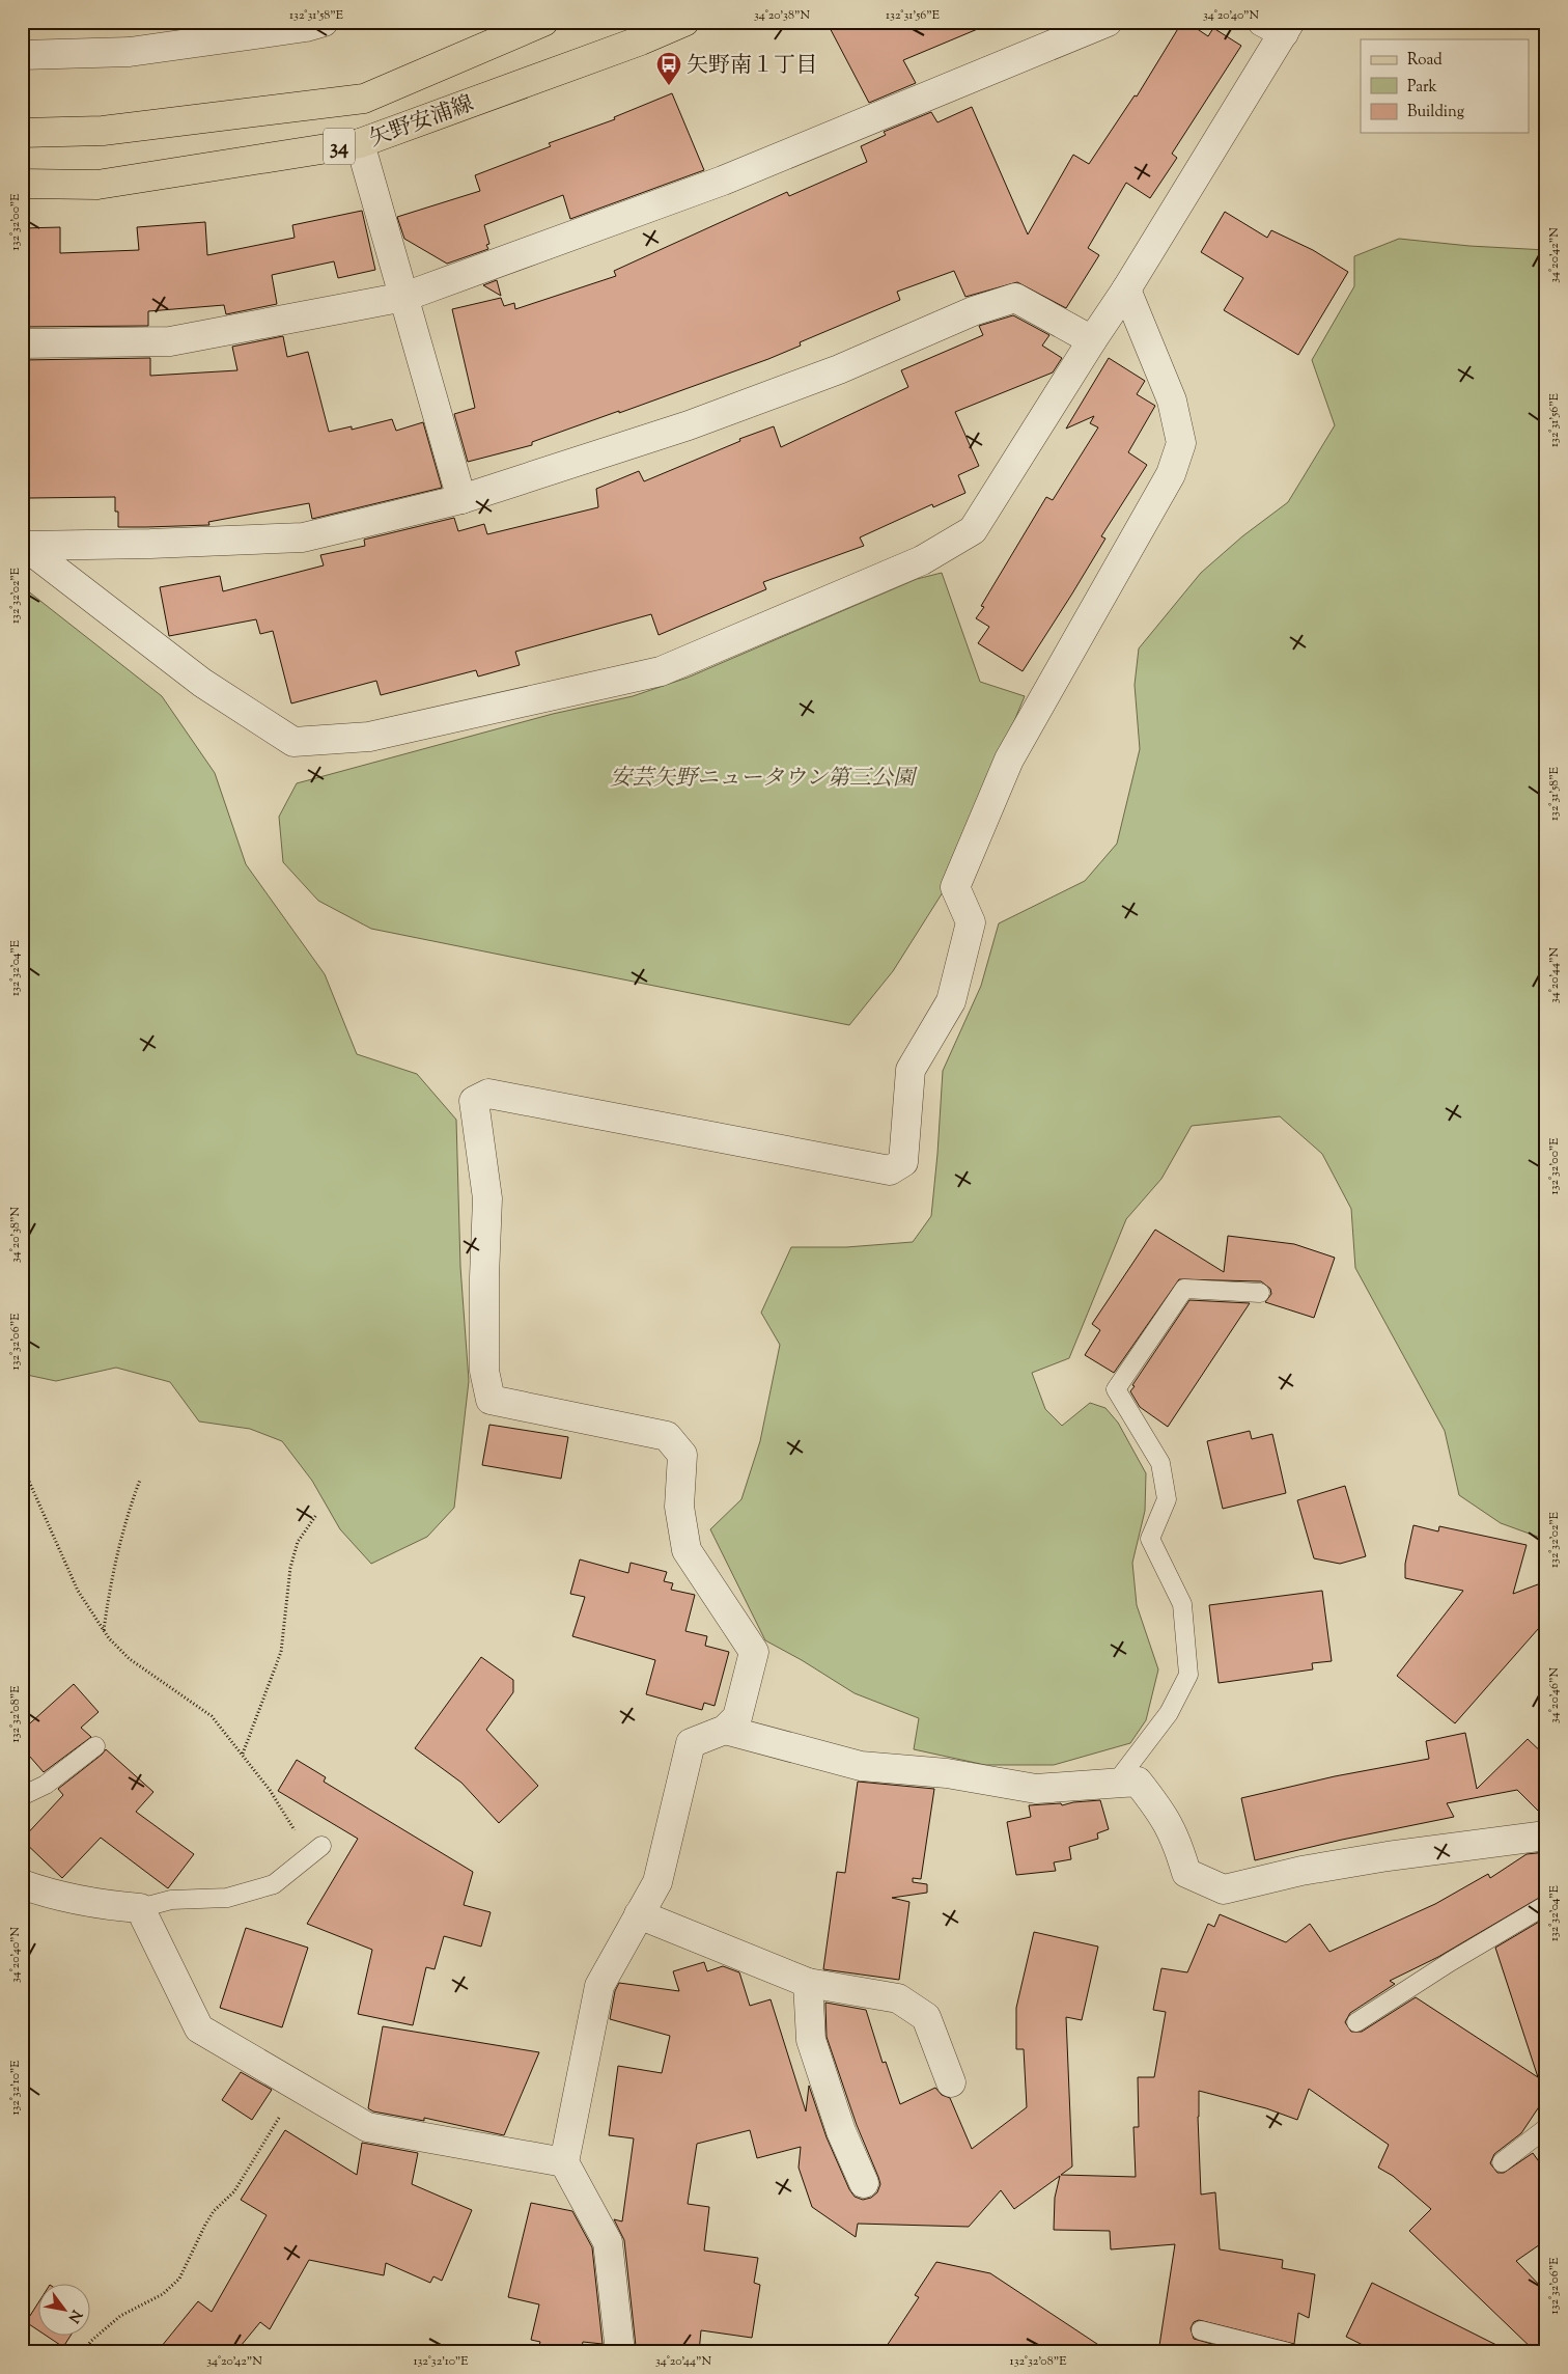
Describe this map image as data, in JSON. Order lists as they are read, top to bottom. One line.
{"streets":{"main road":["矢野安浦線","34"]},"parks":["安芸矢野ニュータウン第三公園"],"places":{"bus stop":["矢野南１丁目"]},"legend":["Road","Park","Building"],"north":"bottom right","coordinates":["132°31'58\"E","34°20'38\"N","132°31'56\"E","34°20'40\"N","132°32'00\"E","34°20'42\"N","132°32'02\"E","132°32'04\"E","34°20'44\"N","132°32'06\"E","34°20'46\"N","132°32'08\"E","132°32'10\"E"]}
